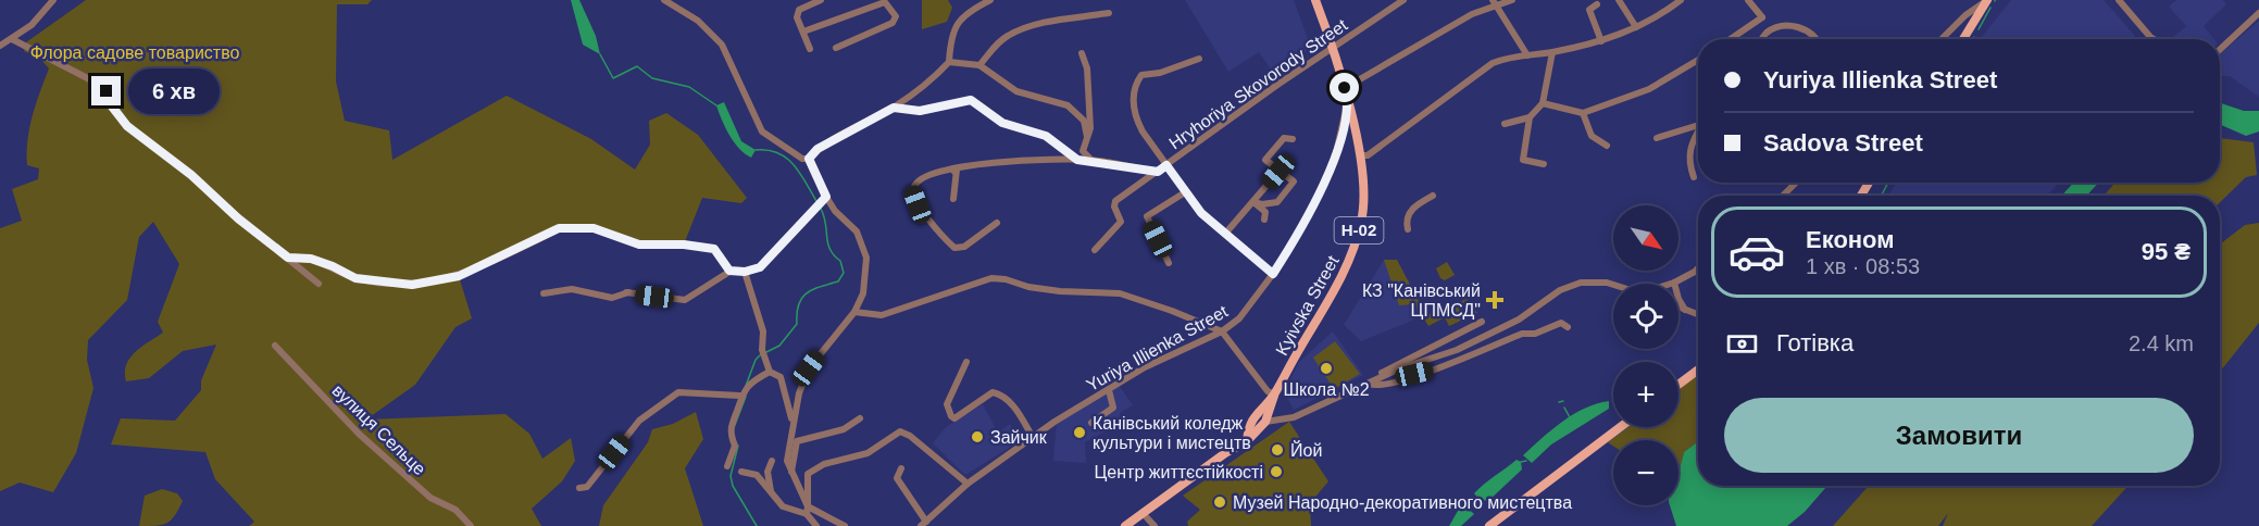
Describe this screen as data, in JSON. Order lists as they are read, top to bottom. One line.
{"streets":{"main road":["Н-02","Kyivska Street"],"street":["Hryhoriya Skovorody Street","Yuriya Illienka Street","вулиця Сельце"]},"crossings":[["Hryhoriya Skovorody Street","Kyivska Street"],["Н-02","Kyivska Street"],["Kyivska Street","Yuriya Illienka Street"]],"parks":["Флора садове товариство"],"places":{"health":["КЗ \"Канівський ЦПМСД\""],"other":["Школа №2","Канівський коледж культури і мистецтв","Зайчик","Йой","Центр життєстійкості","Музей Народно-декоративного мистецтва"]},"north":"bottom right","page":{"banner":["Yuriya Illienka Street","Sadova Street"],"bubble":"6 хв","map_buttons":["+","−"],"list":[{"name":"Економ","note":"1 хв · 08:53","value":"95 ₴"}],"pay":["Готівка","2.4 km"],"buttons":"Замовити"}}
